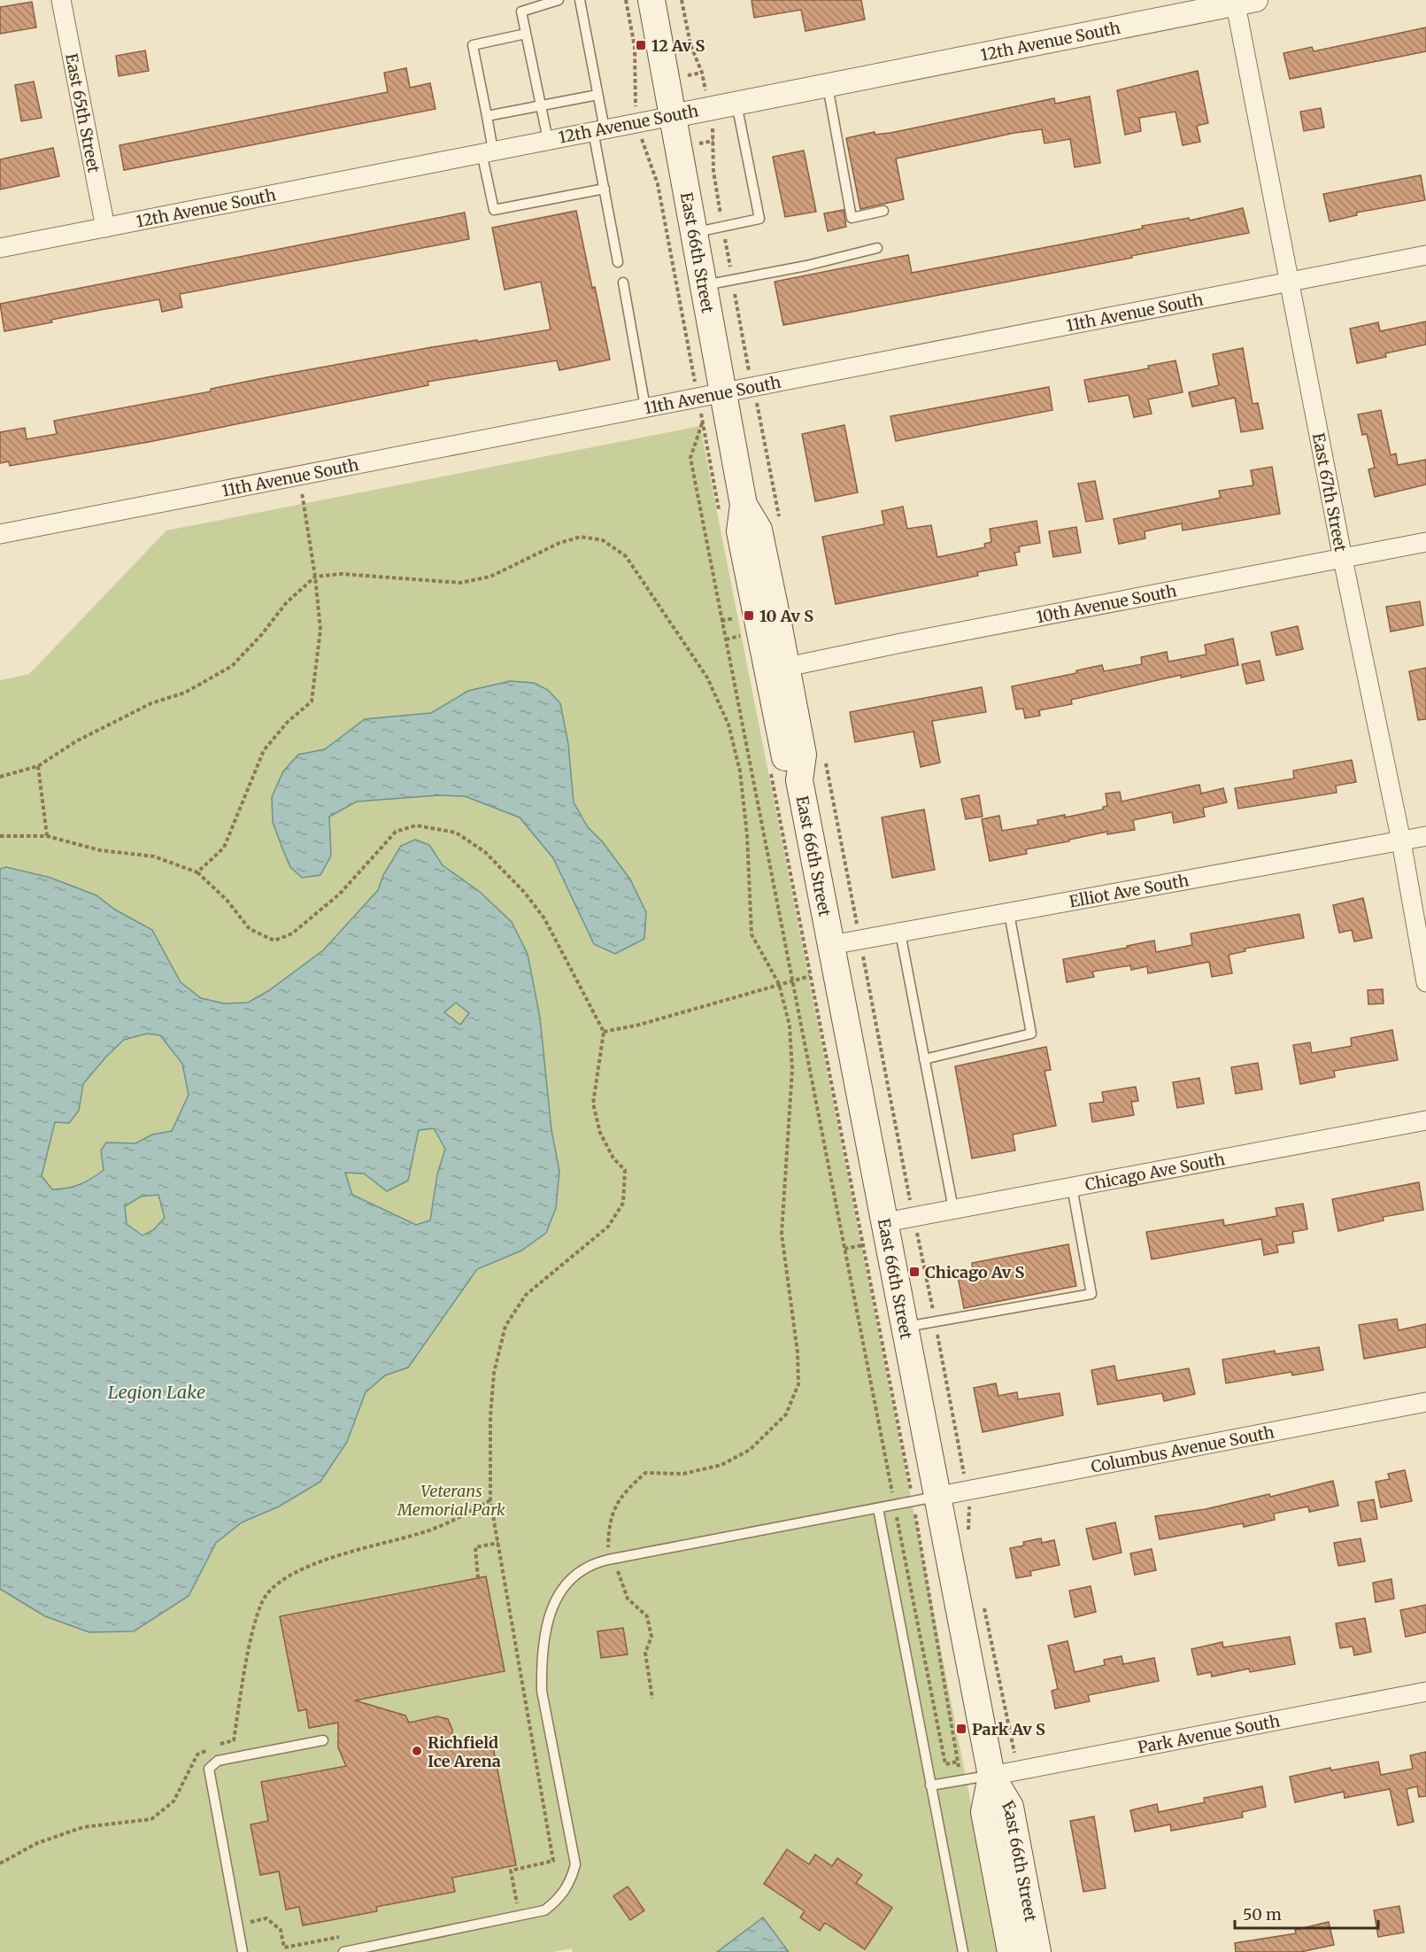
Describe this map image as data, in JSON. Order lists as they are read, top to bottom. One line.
{"streets":{"main road":["East 66th Street"],"street":["12th Avenue South","East 65th Street","11th Avenue South","East 67th Street","10th Avenue South","Elliot Ave South","Chicago Ave South","Columbus Avenue South","Park Avenue South"]},"crossings":[["12th Avenue South","East 65th Street"],["12th Avenue South","East 66th Street"],["12th Avenue South","East 67th Street"],["East 66th Street","11th Avenue South"],["East 66th Street","10th Avenue South"],["East 66th Street","Elliot Ave South"],["East 66th Street","Chicago Ave South"],["East 66th Street","Columbus Avenue South"],["East 66th Street","Park Avenue South"],["11th Avenue South","East 67th Street"],["East 67th Street","10th Avenue South"],["East 67th Street","Elliot Ave South"]],"water":["Legion Lake"],"parks":["Veterans Memorial Park"],"places":{"transit":["12 Av S","10 Av S","Chicago Av S","Park Av S"],"other":["Richfield Ice Arena"]},"scale_bar":"50 m"}
